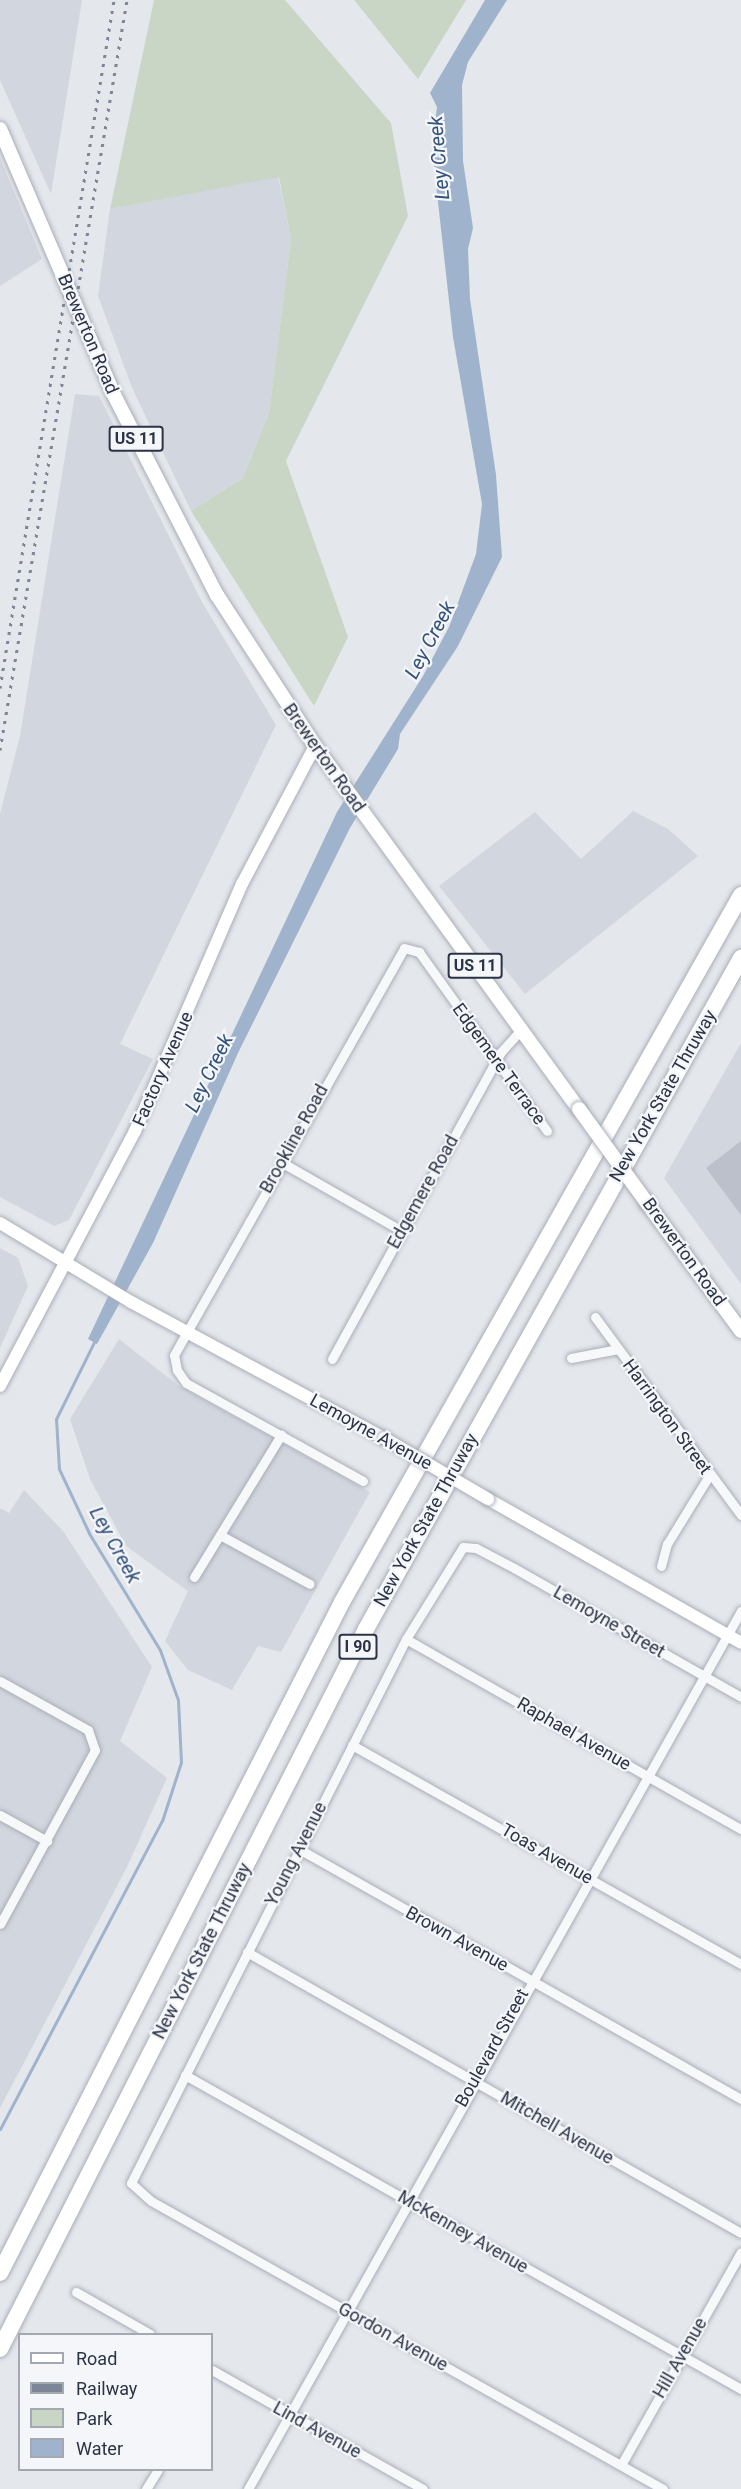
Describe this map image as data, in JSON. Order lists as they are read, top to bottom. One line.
{"streets":{"highway":["New York State Thruway","I 90"],"main road":["Brewerton Road","US 11"],"street":["Edgemere Terrace","Factory Avenue","Brookline Road","Edgemere Road","Harrington Street","Lemoyne Avenue","Lemoyne Street","Raphael Avenue","Young Avenue","Toas Avenue","Brown Avenue","Boulevard Street","Mitchell Avenue","McKenney Avenue","Gordon Avenue","Hill Avenue","Lind Avenue"]},"crossings":[["Brewerton Road","Factory Avenue"],["Brewerton Road","Edgemere Road"],["Edgemere Terrace","Brookline Road"],["Edgemere Terrace","Edgemere Road"],["Factory Avenue","Lemoyne Avenue"],["Brookline Road","Lemoyne Avenue"],["Lemoyne Avenue","Boulevard Street"],["Lemoyne Street","Young Avenue"],["Lemoyne Street","Boulevard Street"],["Raphael Avenue","Young Avenue"],["Raphael Avenue","Boulevard Street"],["Young Avenue","Toas Avenue"],["Young Avenue","Brown Avenue"],["Young Avenue","Mitchell Avenue"],["Young Avenue","McKenney Avenue"],["Young Avenue","Gordon Avenue"],["Toas Avenue","Boulevard Street"],["Brown Avenue","Boulevard Street"],["Boulevard Street","Mitchell Avenue"],["Boulevard Street","McKenney Avenue"],["Boulevard Street","Gordon Avenue"],["Boulevard Street","Lind Avenue"],["McKenney Avenue","Hill Avenue"],["Gordon Avenue","Hill Avenue"]],"water":["Ley Creek"],"legend":["Road","Railway","Park","Water"]}
